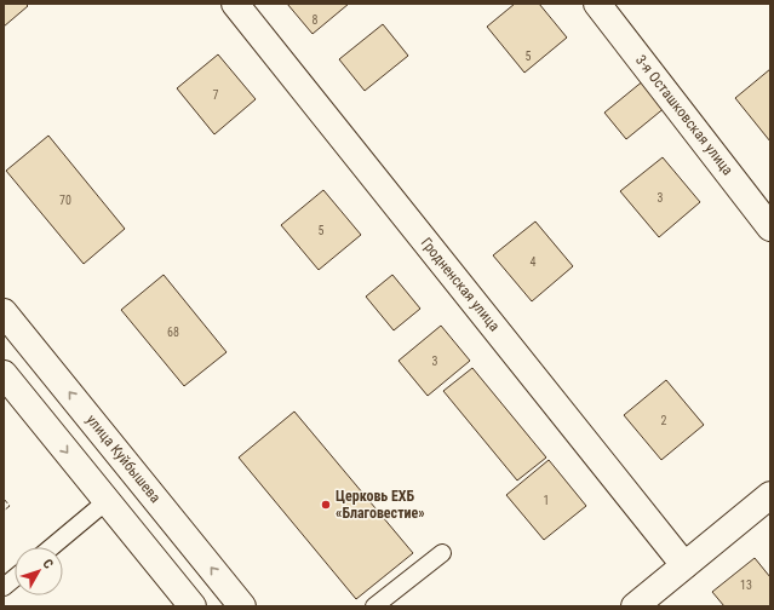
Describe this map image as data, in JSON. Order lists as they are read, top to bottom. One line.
{"streets":{"street":["3-я Осташковская улица","Гродненская улица","улица Куйбышева"]},"places":["Церковь ЕХБ «Благовестие»"],"house_numbers":["8","5","7","3","70","5","4","68","3","2","1","13"],"north":"top right"}
